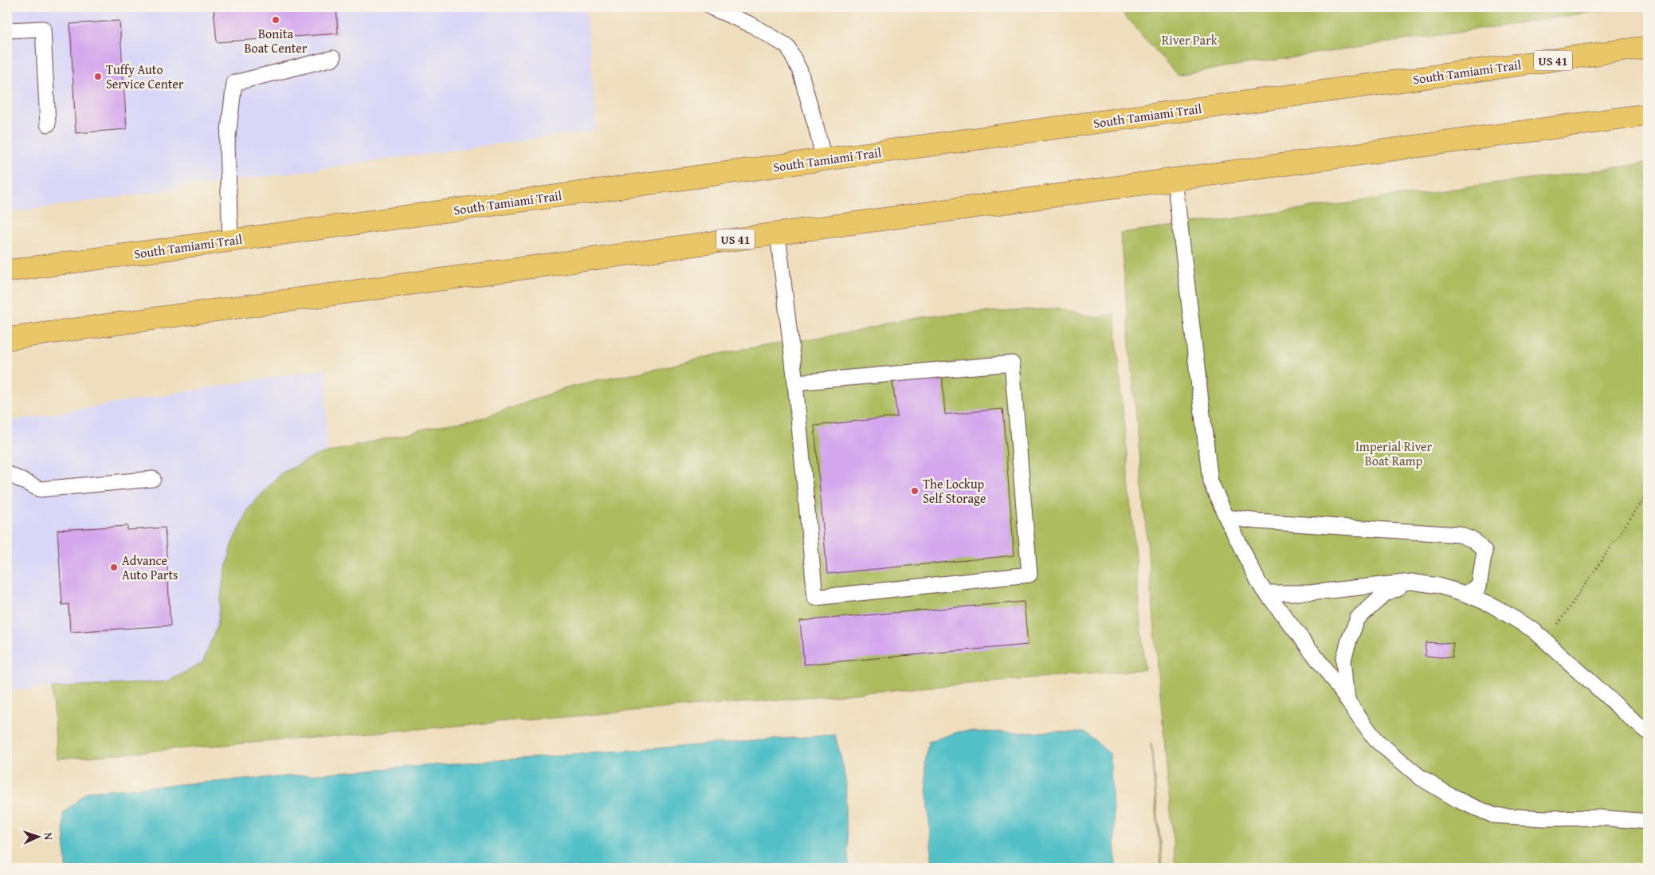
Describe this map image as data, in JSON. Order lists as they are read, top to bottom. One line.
{"streets":{"main road":["US 41","South Tamiami Trail"]},"parks":["River Park","Imperial River Boat Ramp"],"places":["Bonita Boat Center","Tuffy Auto Service Center","The Lockup Self Storage","Advance Auto Parts"],"north":"right"}
